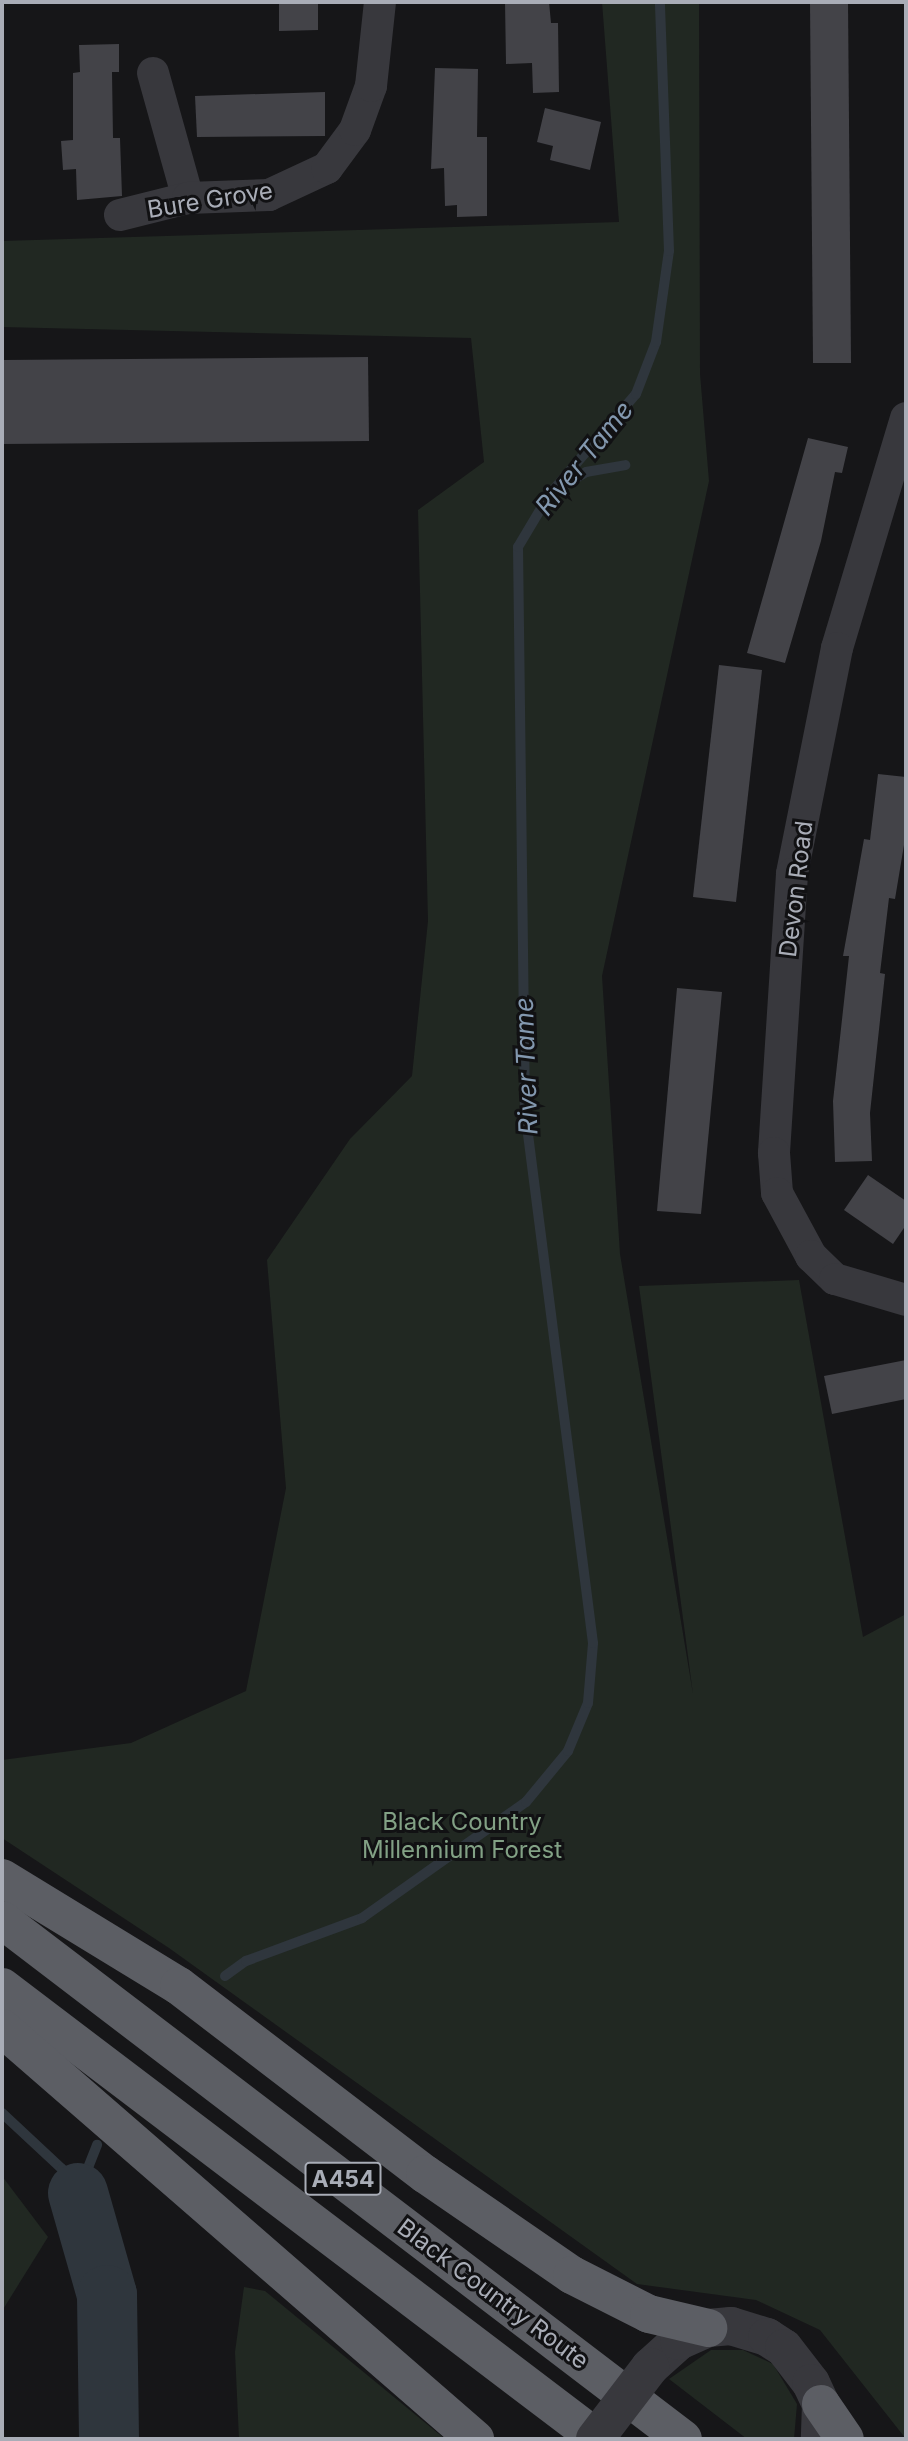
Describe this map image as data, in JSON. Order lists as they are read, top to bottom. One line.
{"streets":{"highway":["A454","Black Country Route"],"street":["Bure Grove","Devon Road"]},"water":["River Tame"],"parks":["Black Country Millennium Forest"]}
